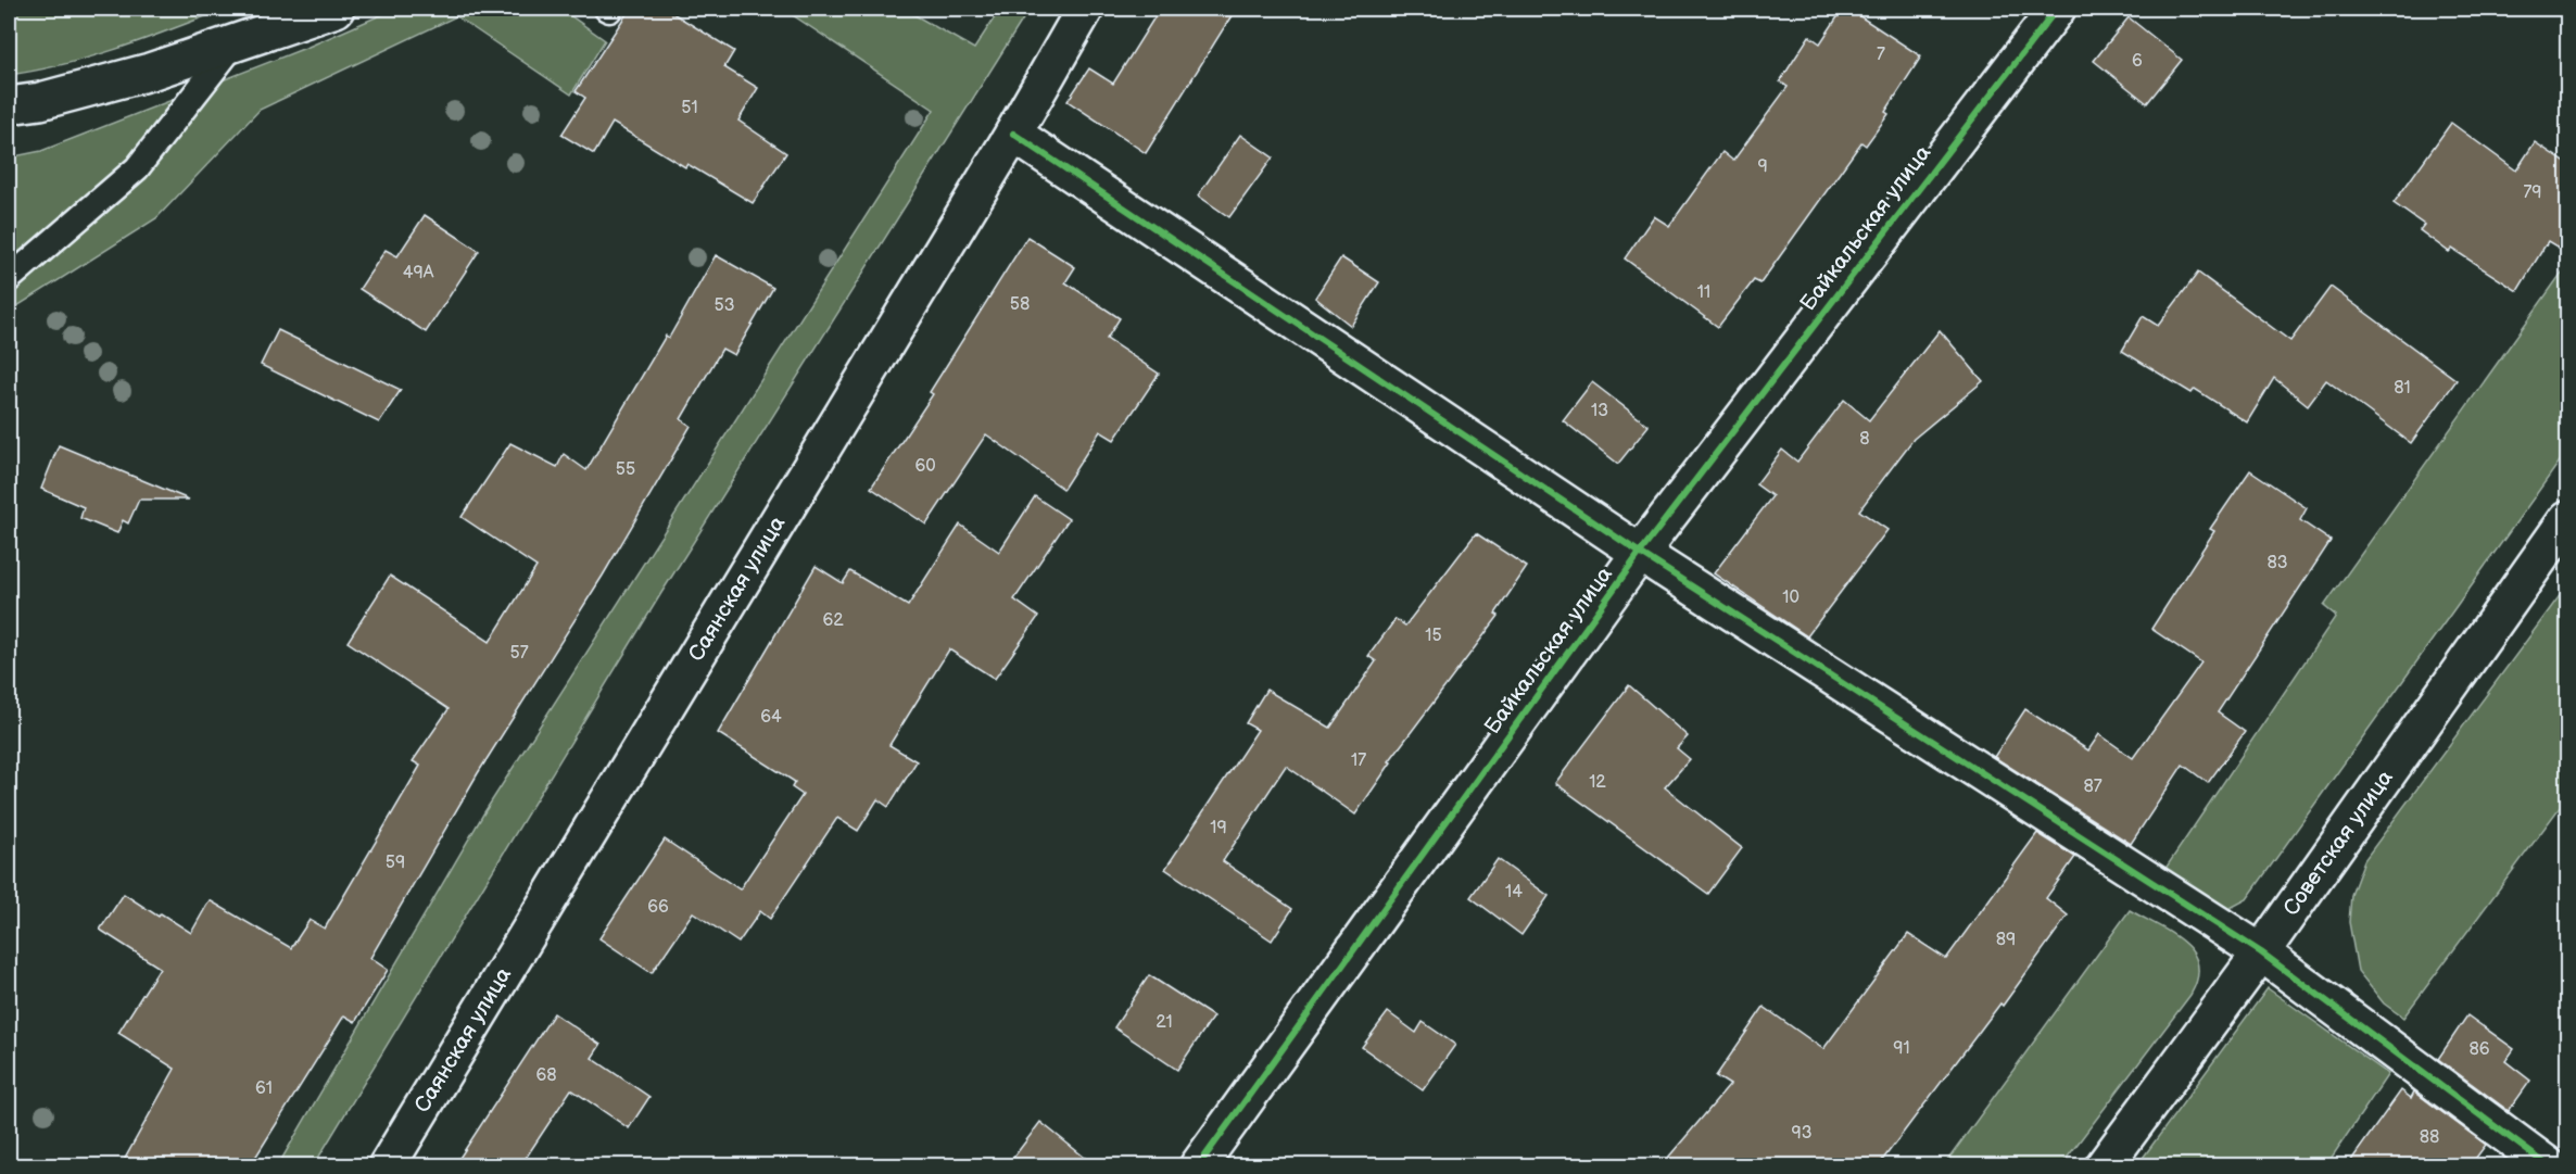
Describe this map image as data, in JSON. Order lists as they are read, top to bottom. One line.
{"streets":{"street":["Байкальская улица","Саянская улица","Советская улица"]},"house_numbers":["7","6","51","9","79","49А","11","58","53","81","13","8","60","55","83","10","62","15","57","64","17","12","87","19","59","14","66","89","21","91","86","68","61","93","88"]}
